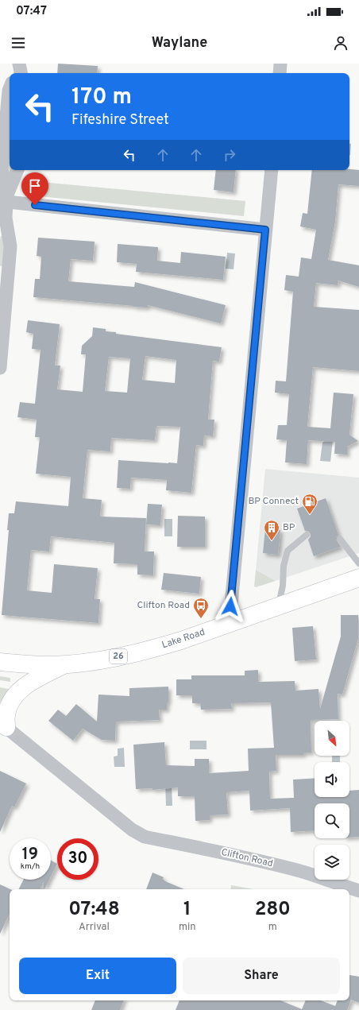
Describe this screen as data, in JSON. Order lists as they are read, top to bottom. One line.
{"streets":{"main road":["Lake Road","26"],"street":["Clifton Road"]},"places":{"fuel station":["BP Connect"],"building":["BP"],"bus stop":["Clifton Road"]},"north":"bottom right","page":{"status":"07:47","header":"Waylane","turn":["170 m","Fifeshire Street"],"speed":"19 km/h","limit":"30","eta":["07:48","Arrival","1","min","280","m"],"buttons":["Exit","Share"]}}
